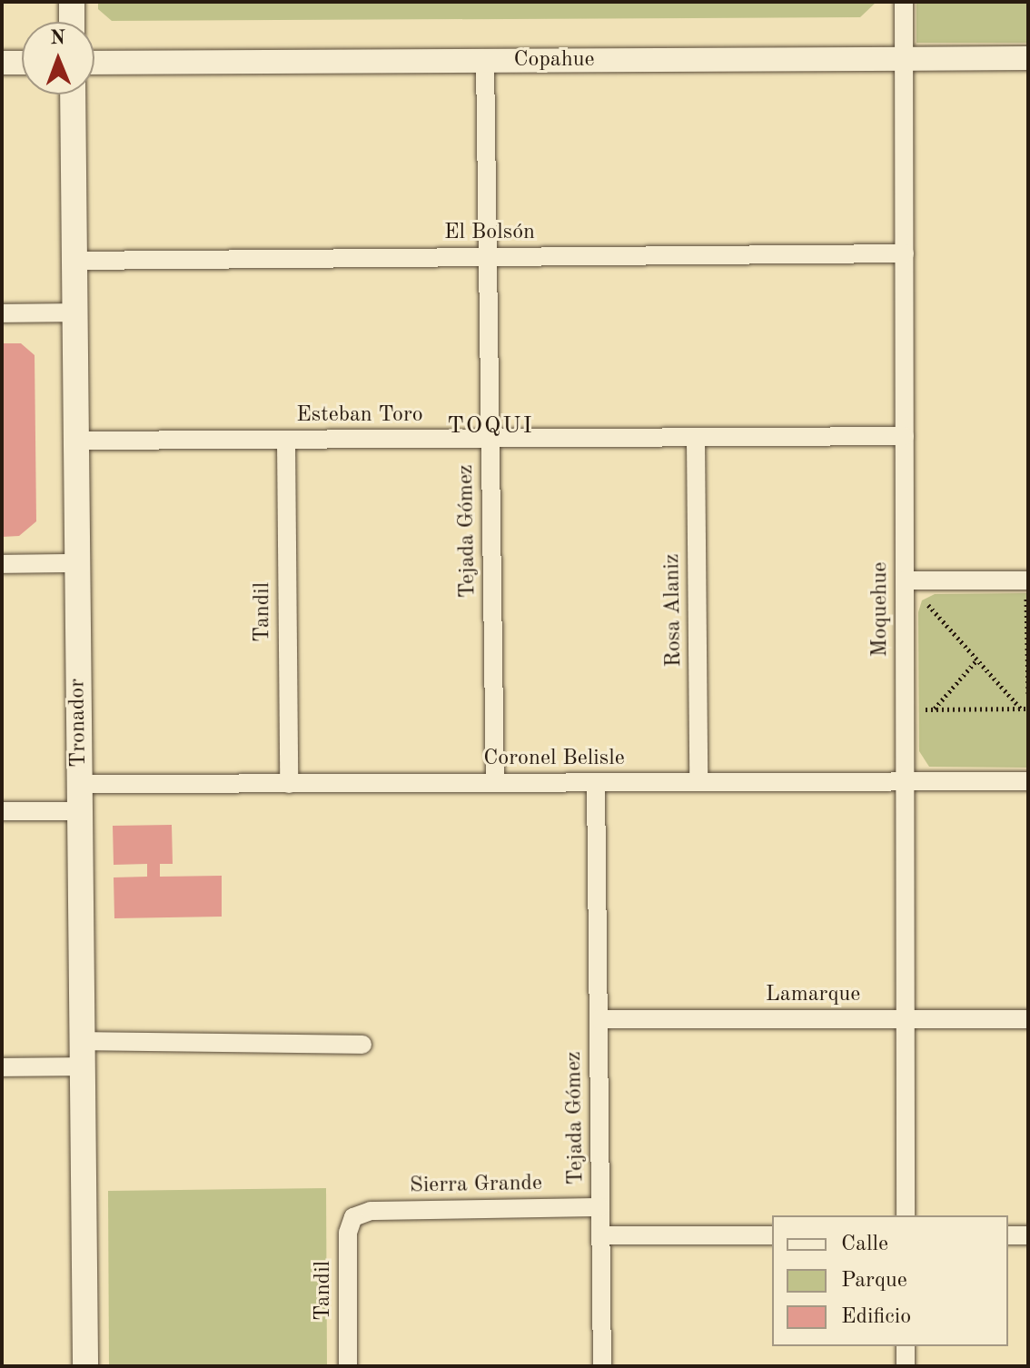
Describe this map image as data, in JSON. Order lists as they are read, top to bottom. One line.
{"streets":{"main road":["Tronador"],"street":["Copahue","El Bolsón","Esteban Toro","Tejada Gómez","Moquehue","Rosa Alaniz","Tandil","Coronel Belisle","Lamarque","Sierra Grande"]},"crossings":[["Copahue","Tejada Gómez"],["Copahue","Moquehue"],["El Bolsón","Tejada Gómez"],["El Bolsón","Moquehue"],["El Bolsón","Tronador"],["Esteban Toro","Tejada Gómez"],["Esteban Toro","Moquehue"],["Esteban Toro","Rosa Alaniz"],["Esteban Toro","Tandil"],["Esteban Toro","Tronador"],["Tejada Gómez","Coronel Belisle"],["Tejada Gómez","Lamarque"],["Tejada Gómez","Sierra Grande"],["Moquehue","Coronel Belisle"],["Moquehue","Lamarque"],["Rosa Alaniz","Coronel Belisle"],["Tandil","Coronel Belisle"],["Tandil","Sierra Grande"],["Tronador","Coronel Belisle"]],"districts":["TOQUI"],"legend":["Calle","Parque","Edificio"],"north":"top"}
